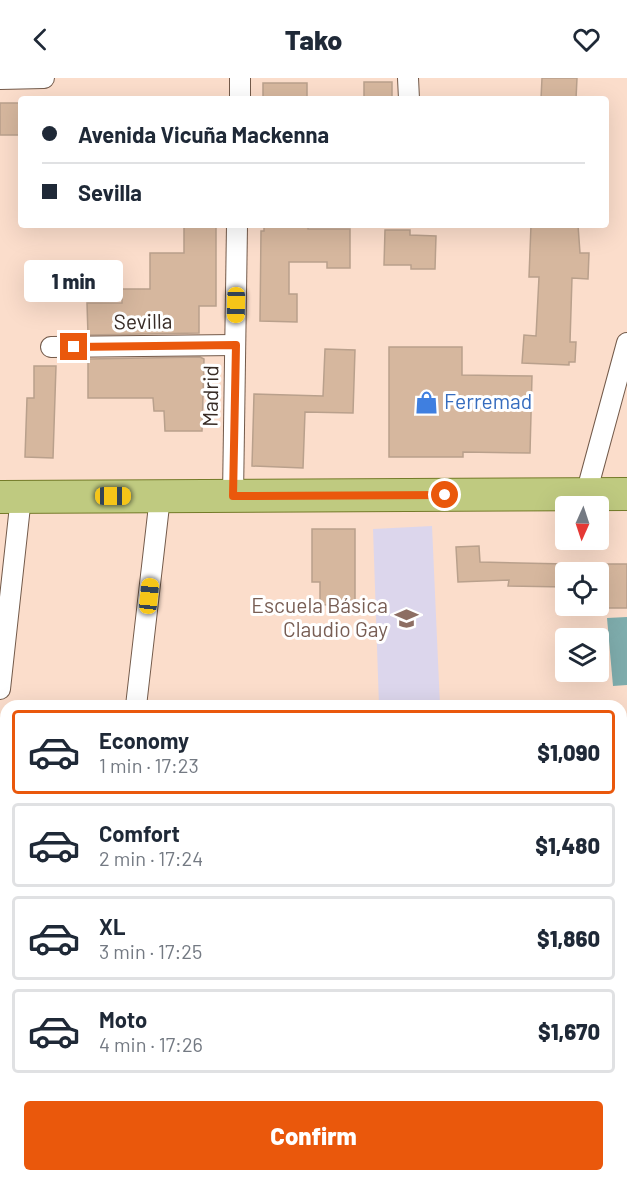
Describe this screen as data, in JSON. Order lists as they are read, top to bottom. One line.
{"streets":{"street":["Sevilla","Madrid"]},"crossings":[["Sevilla","Madrid"]],"places":{"shop":["Ferremad"],"school or university":["Escuela Básica Claudio Gay"]},"north":"bottom","page":{"header":"Tako","banner":["Avenida Vicuña Mackenna","Sevilla"],"bubble":"1 min","list":[{"name":"Economy","note":"1 min · 17:23","value":"$1,090"},{"name":"Comfort","note":"2 min · 17:24","value":"$1,480"},{"name":"XL","note":"3 min · 17:25","value":"$1,860"},{"name":"Moto","note":"4 min · 17:26","value":"$1,670"}],"buttons":"Confirm"}}
